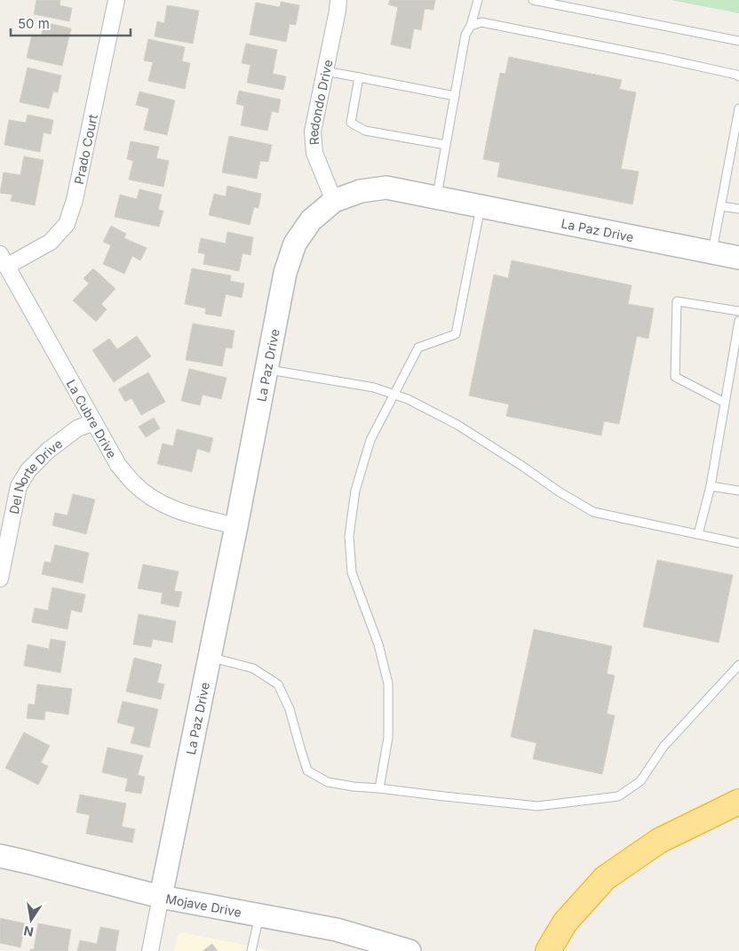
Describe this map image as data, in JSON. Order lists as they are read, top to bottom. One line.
{"streets":{"street":["Redondo Drive","Prado Court","La Paz Drive","La Cubre Drive","Del Norte Drive","Mojave Drive"]},"crossings":[["Redondo Drive","La Paz Drive"],["Prado Court","La Cubre Drive"],["La Paz Drive","La Cubre Drive"],["La Paz Drive","Mojave Drive"],["La Cubre Drive","Del Norte Drive"]],"scale_bar":"50 m","north":"bottom"}
